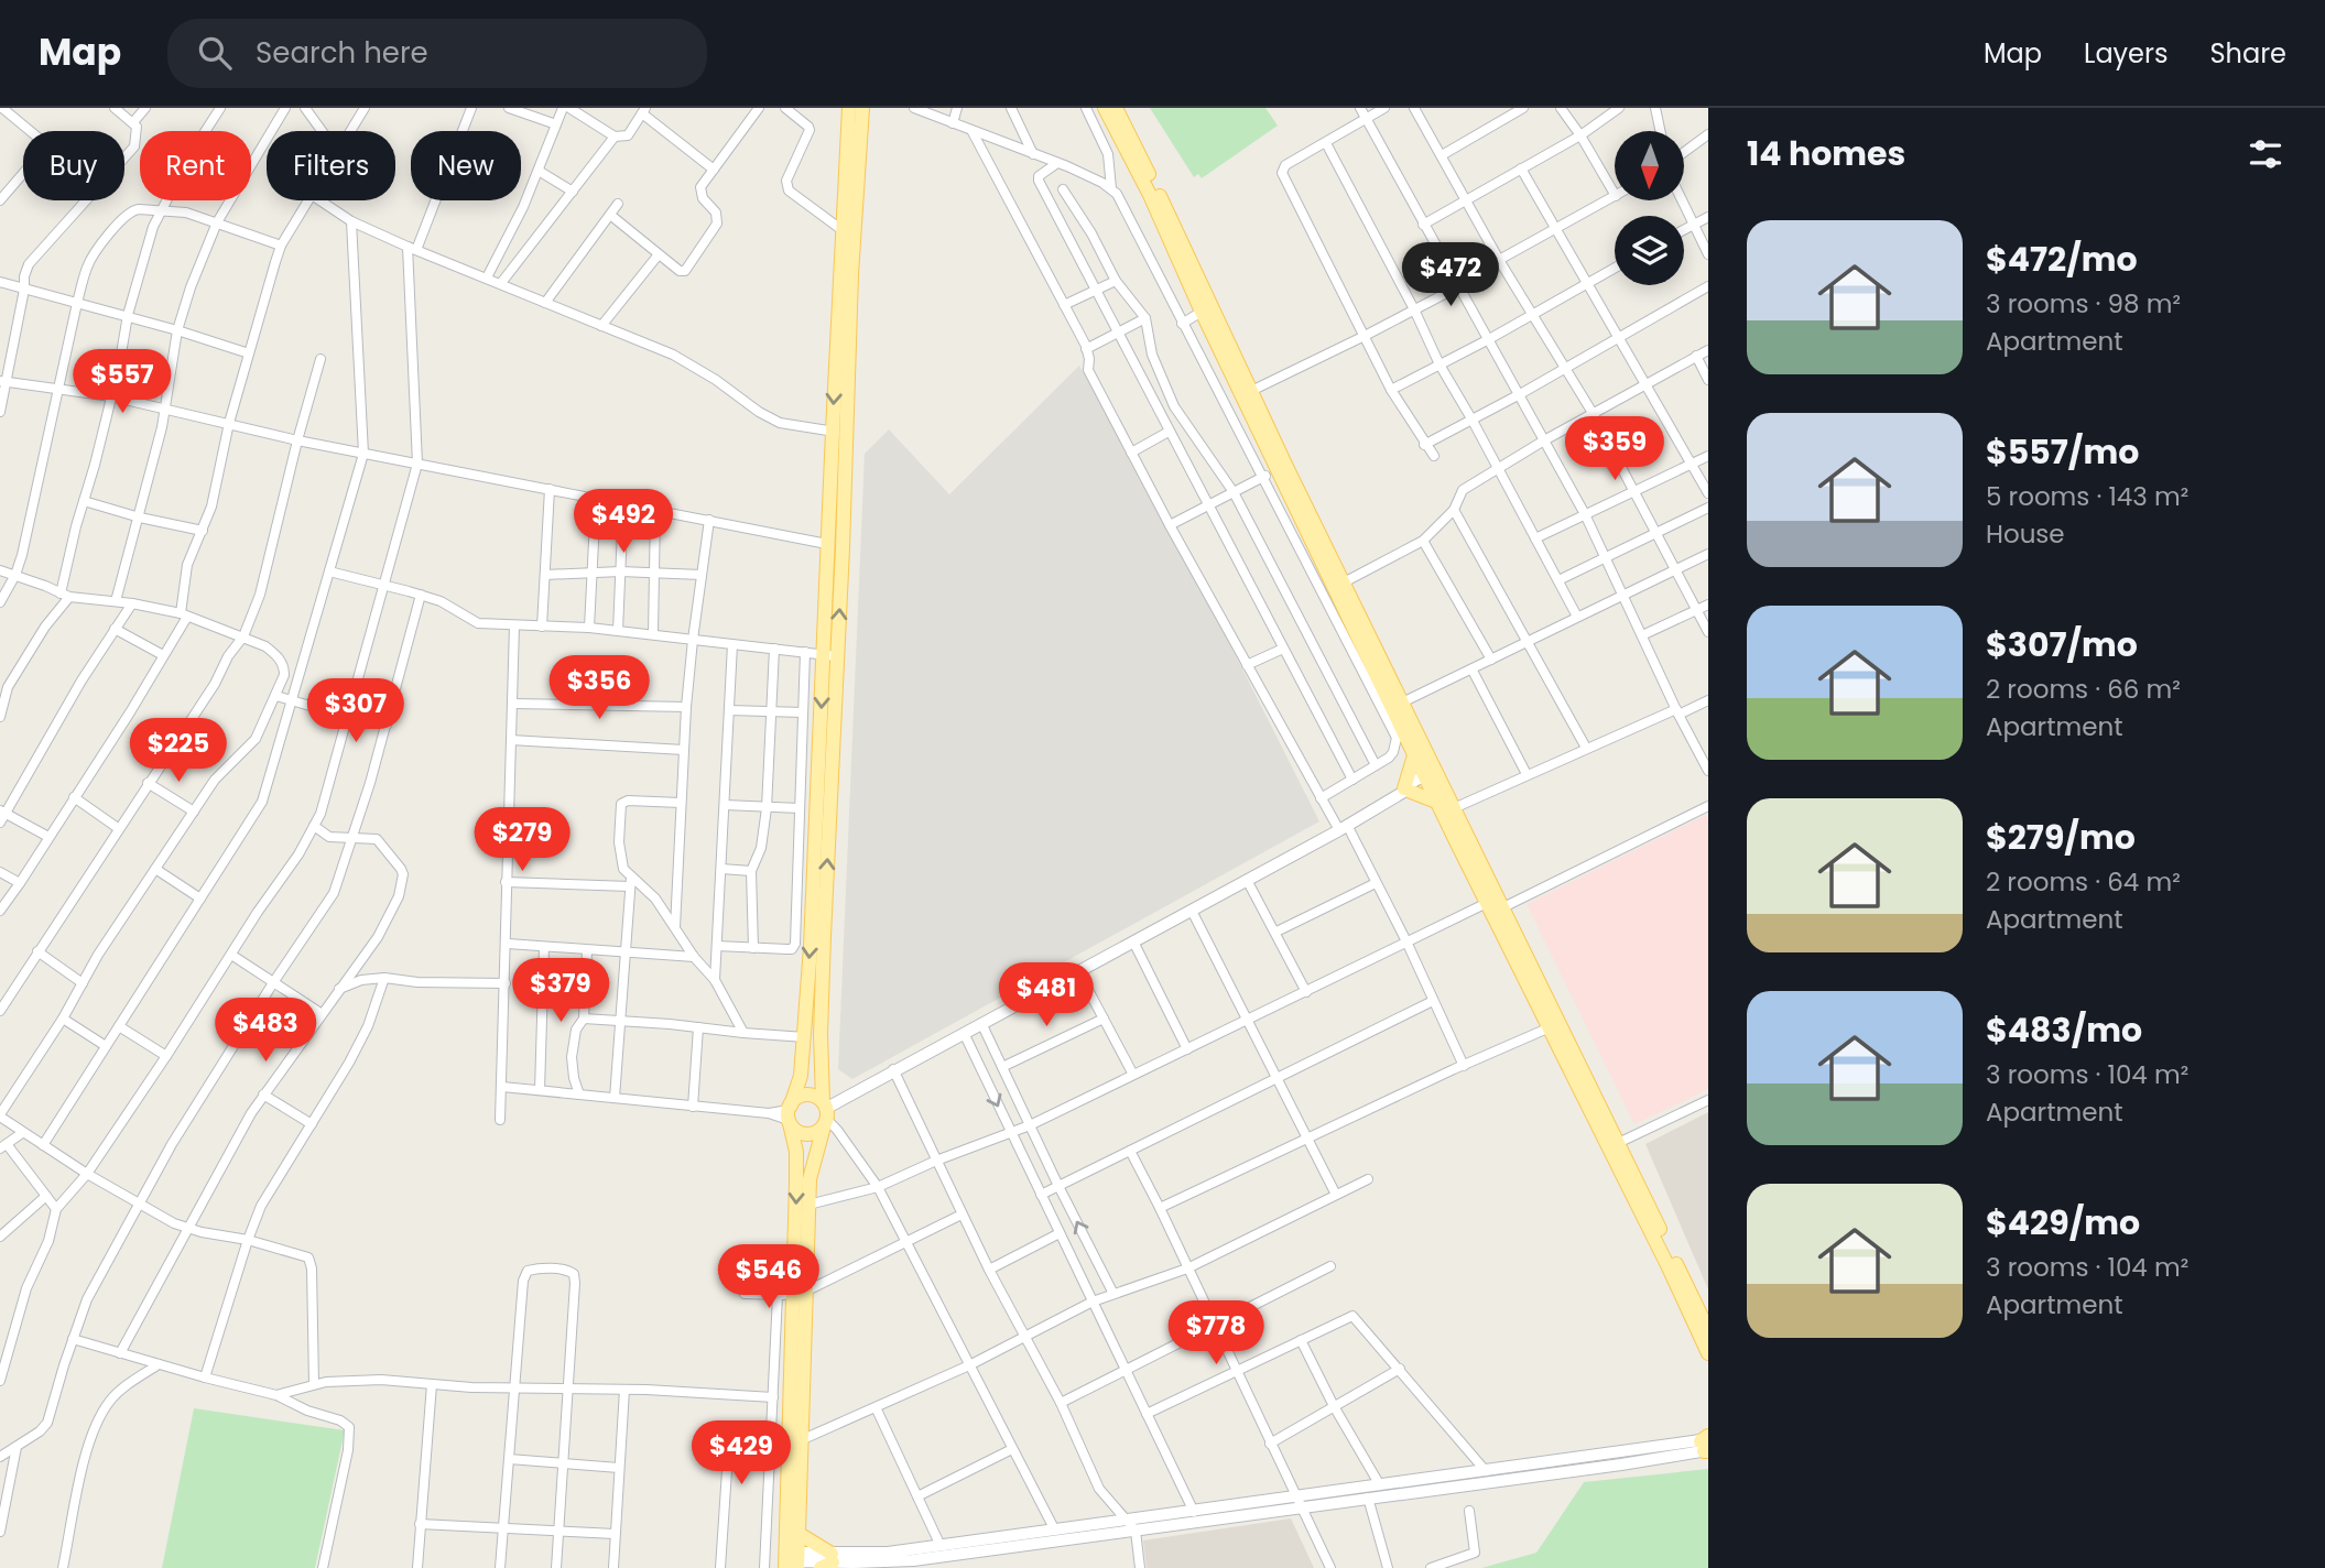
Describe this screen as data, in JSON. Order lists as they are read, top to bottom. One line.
{"north":"bottom","page":{"header":"Map","search":"Search here","nav":["Map","Layers","Share"],"heading":"14 homes","chip":["Buy","Rent","Filters","New"],"list":[{"name":"$472/mo","note":"3 rooms · 98 m² · Apartment"},{"name":"$557/mo","note":"5 rooms · 143 m² · House"},{"name":"$307/mo","note":"2 rooms · 66 m² · Apartment"},{"name":"$279/mo","note":"2 rooms · 64 m² · Apartment"},{"name":"$483/mo","note":"3 rooms · 104 m² · Apartment"},{"name":"$429/mo","note":"3 rooms · 104 m² · Apartment"}],"price":["$472","$557","$359","$492","$356","$307","$225","$279","$379","$481","$483","$546","$778","$429"]}}
